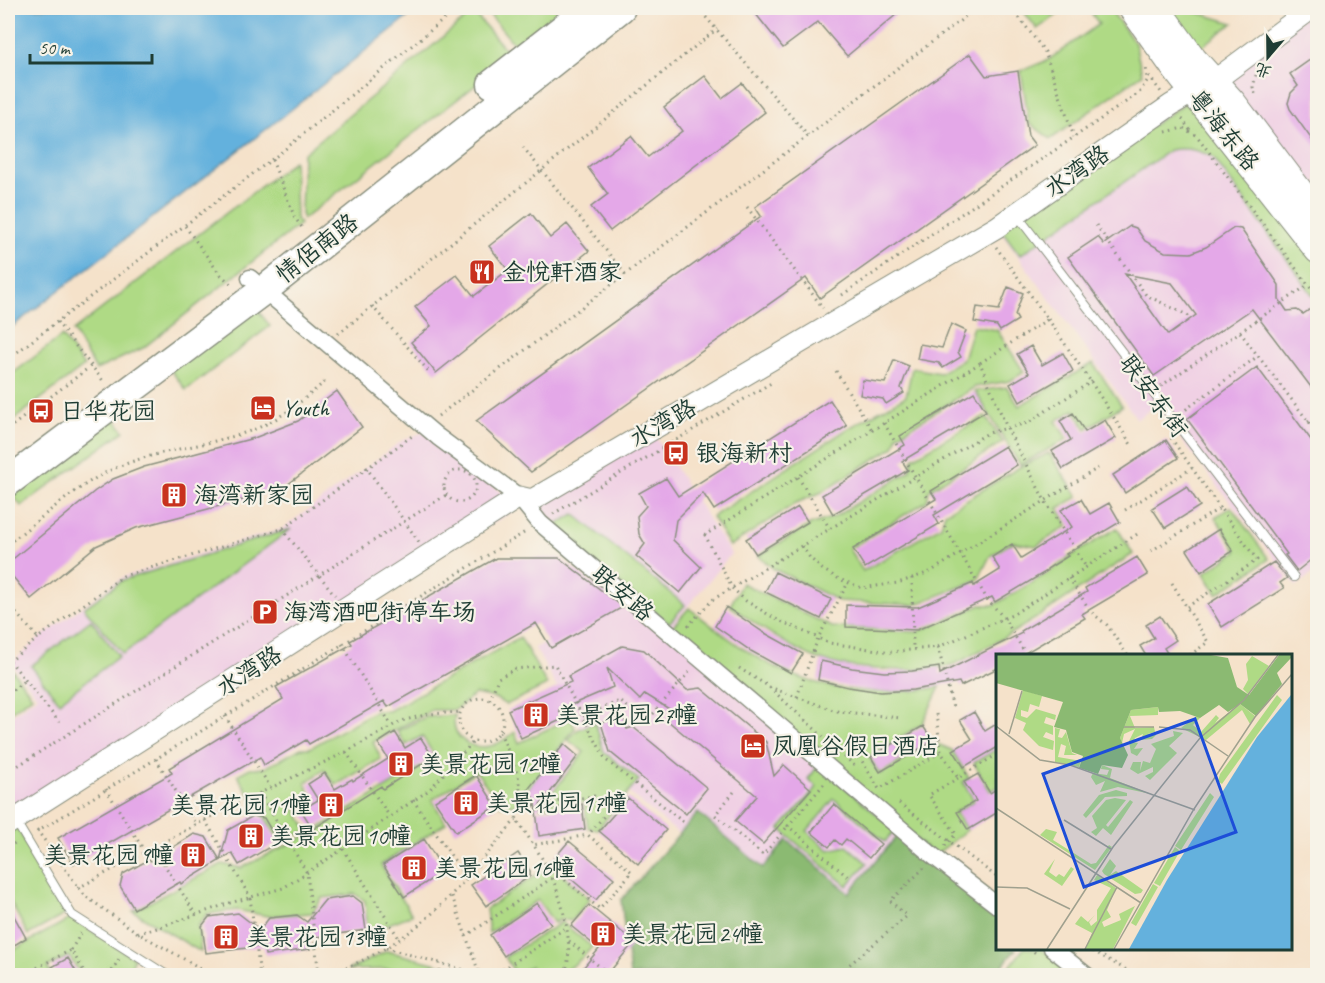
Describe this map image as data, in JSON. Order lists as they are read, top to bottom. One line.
{"streets":{"highway":["情侣南路"],"main road":["粤海东路"],"street":["水湾路","联安路"],"lane":["联安东街"]},"crossings":[["粤海东路","水湾路"],["水湾路","联安东街"],["水湾路","联安路"],["情侣南路","联安路"]],"places":{"restaurant":["金悅軒酒家"],"hotel":["Youth","凤凰谷假日酒店"],"bus stop":["日华花园","银海新村"],"building":["海湾新家园","美景花园27幢","美景花园12幢","美景花园17幢","美景花园11幢","美景花园10幢","美景花园9幢","美景花园16幢","美景花园24幢","美景花园13幢"],"parking":["海湾酒吧街停车场"]},"scale_bar":"50 m","north":"bottom"}
